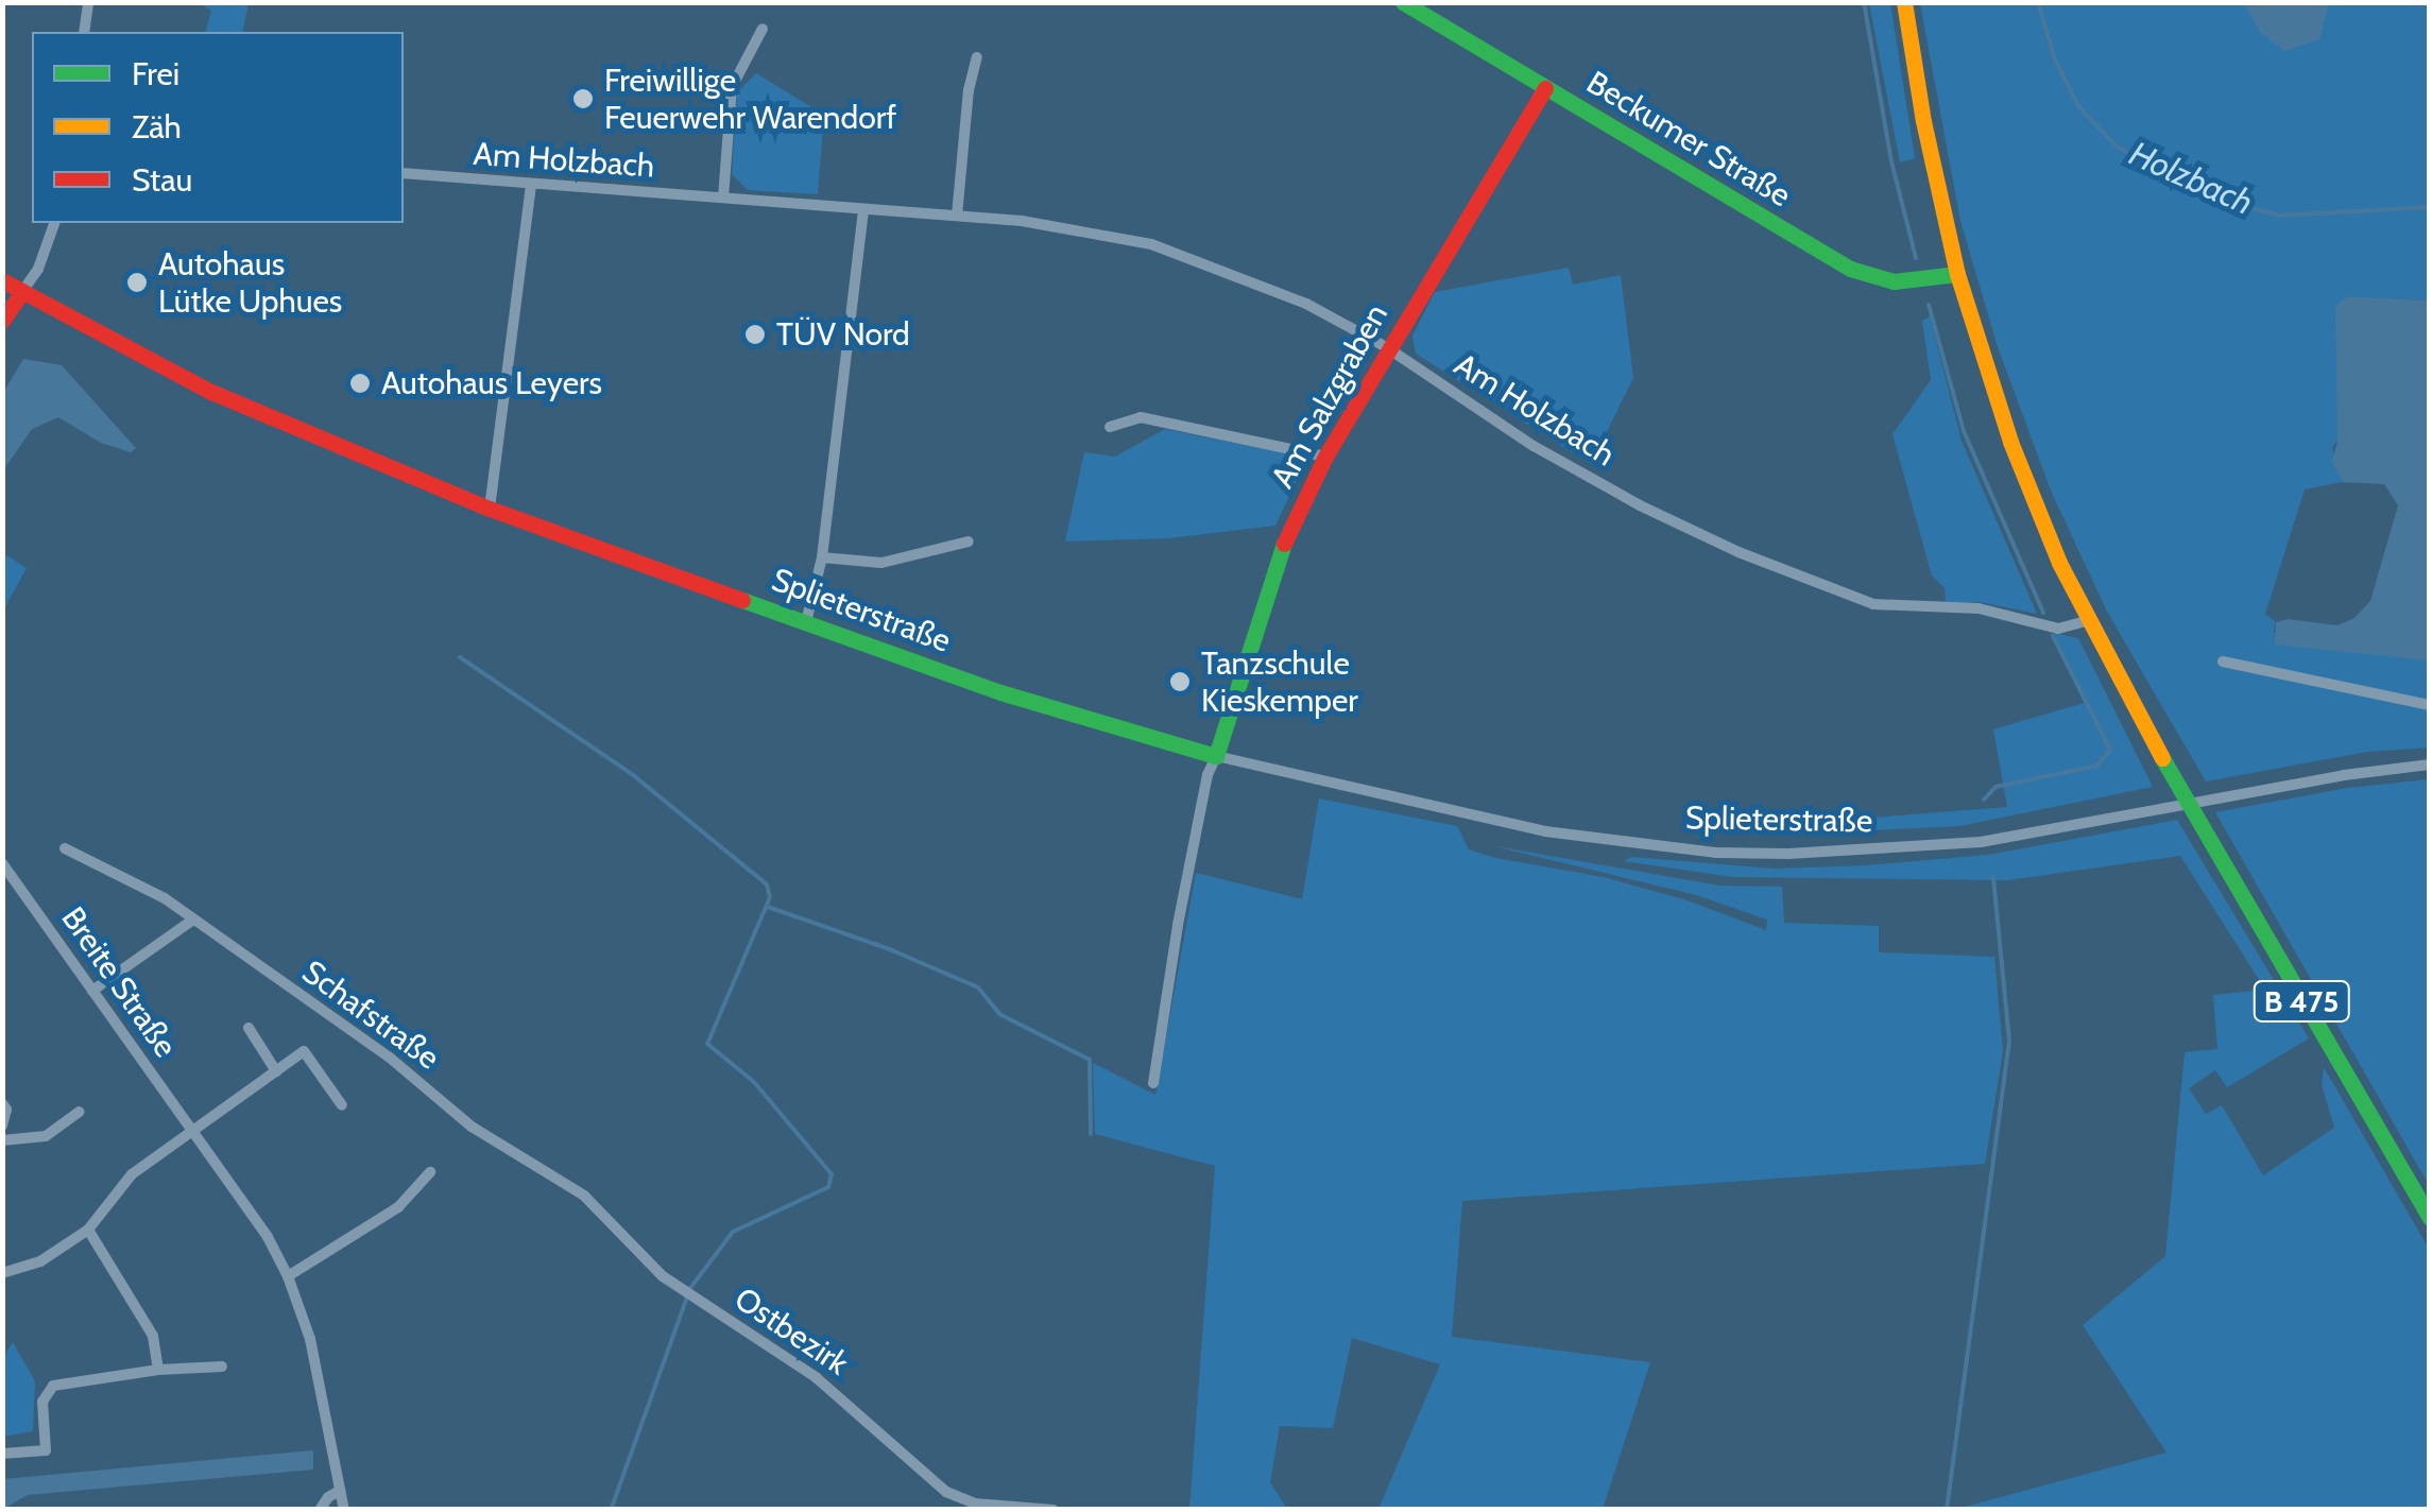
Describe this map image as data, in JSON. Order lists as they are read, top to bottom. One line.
{"streets":{"street":["Beckumer Straße","Am Holzbach","Am Salzgraben","Splieterstraße","Breite Straße","B 475","Schafstraße","Ostbezirk"]},"crossings":[["Beckumer Straße","Am Salzgraben"],["Beckumer Straße","B 475"],["Am Holzbach","Am Salzgraben"],["Am Holzbach","B 475"],["Am Salzgraben","Splieterstraße"],["Schafstraße","Ostbezirk"]],"water":["Holzbach"],"places":["Freiwillige Feuerwehr Warendorf","Autohaus Lütke Uphues","TÜV Nord","Autohaus Leyers","Tanzschule Kieskemper"],"legend":["Frei","Zäh","Stau"]}
